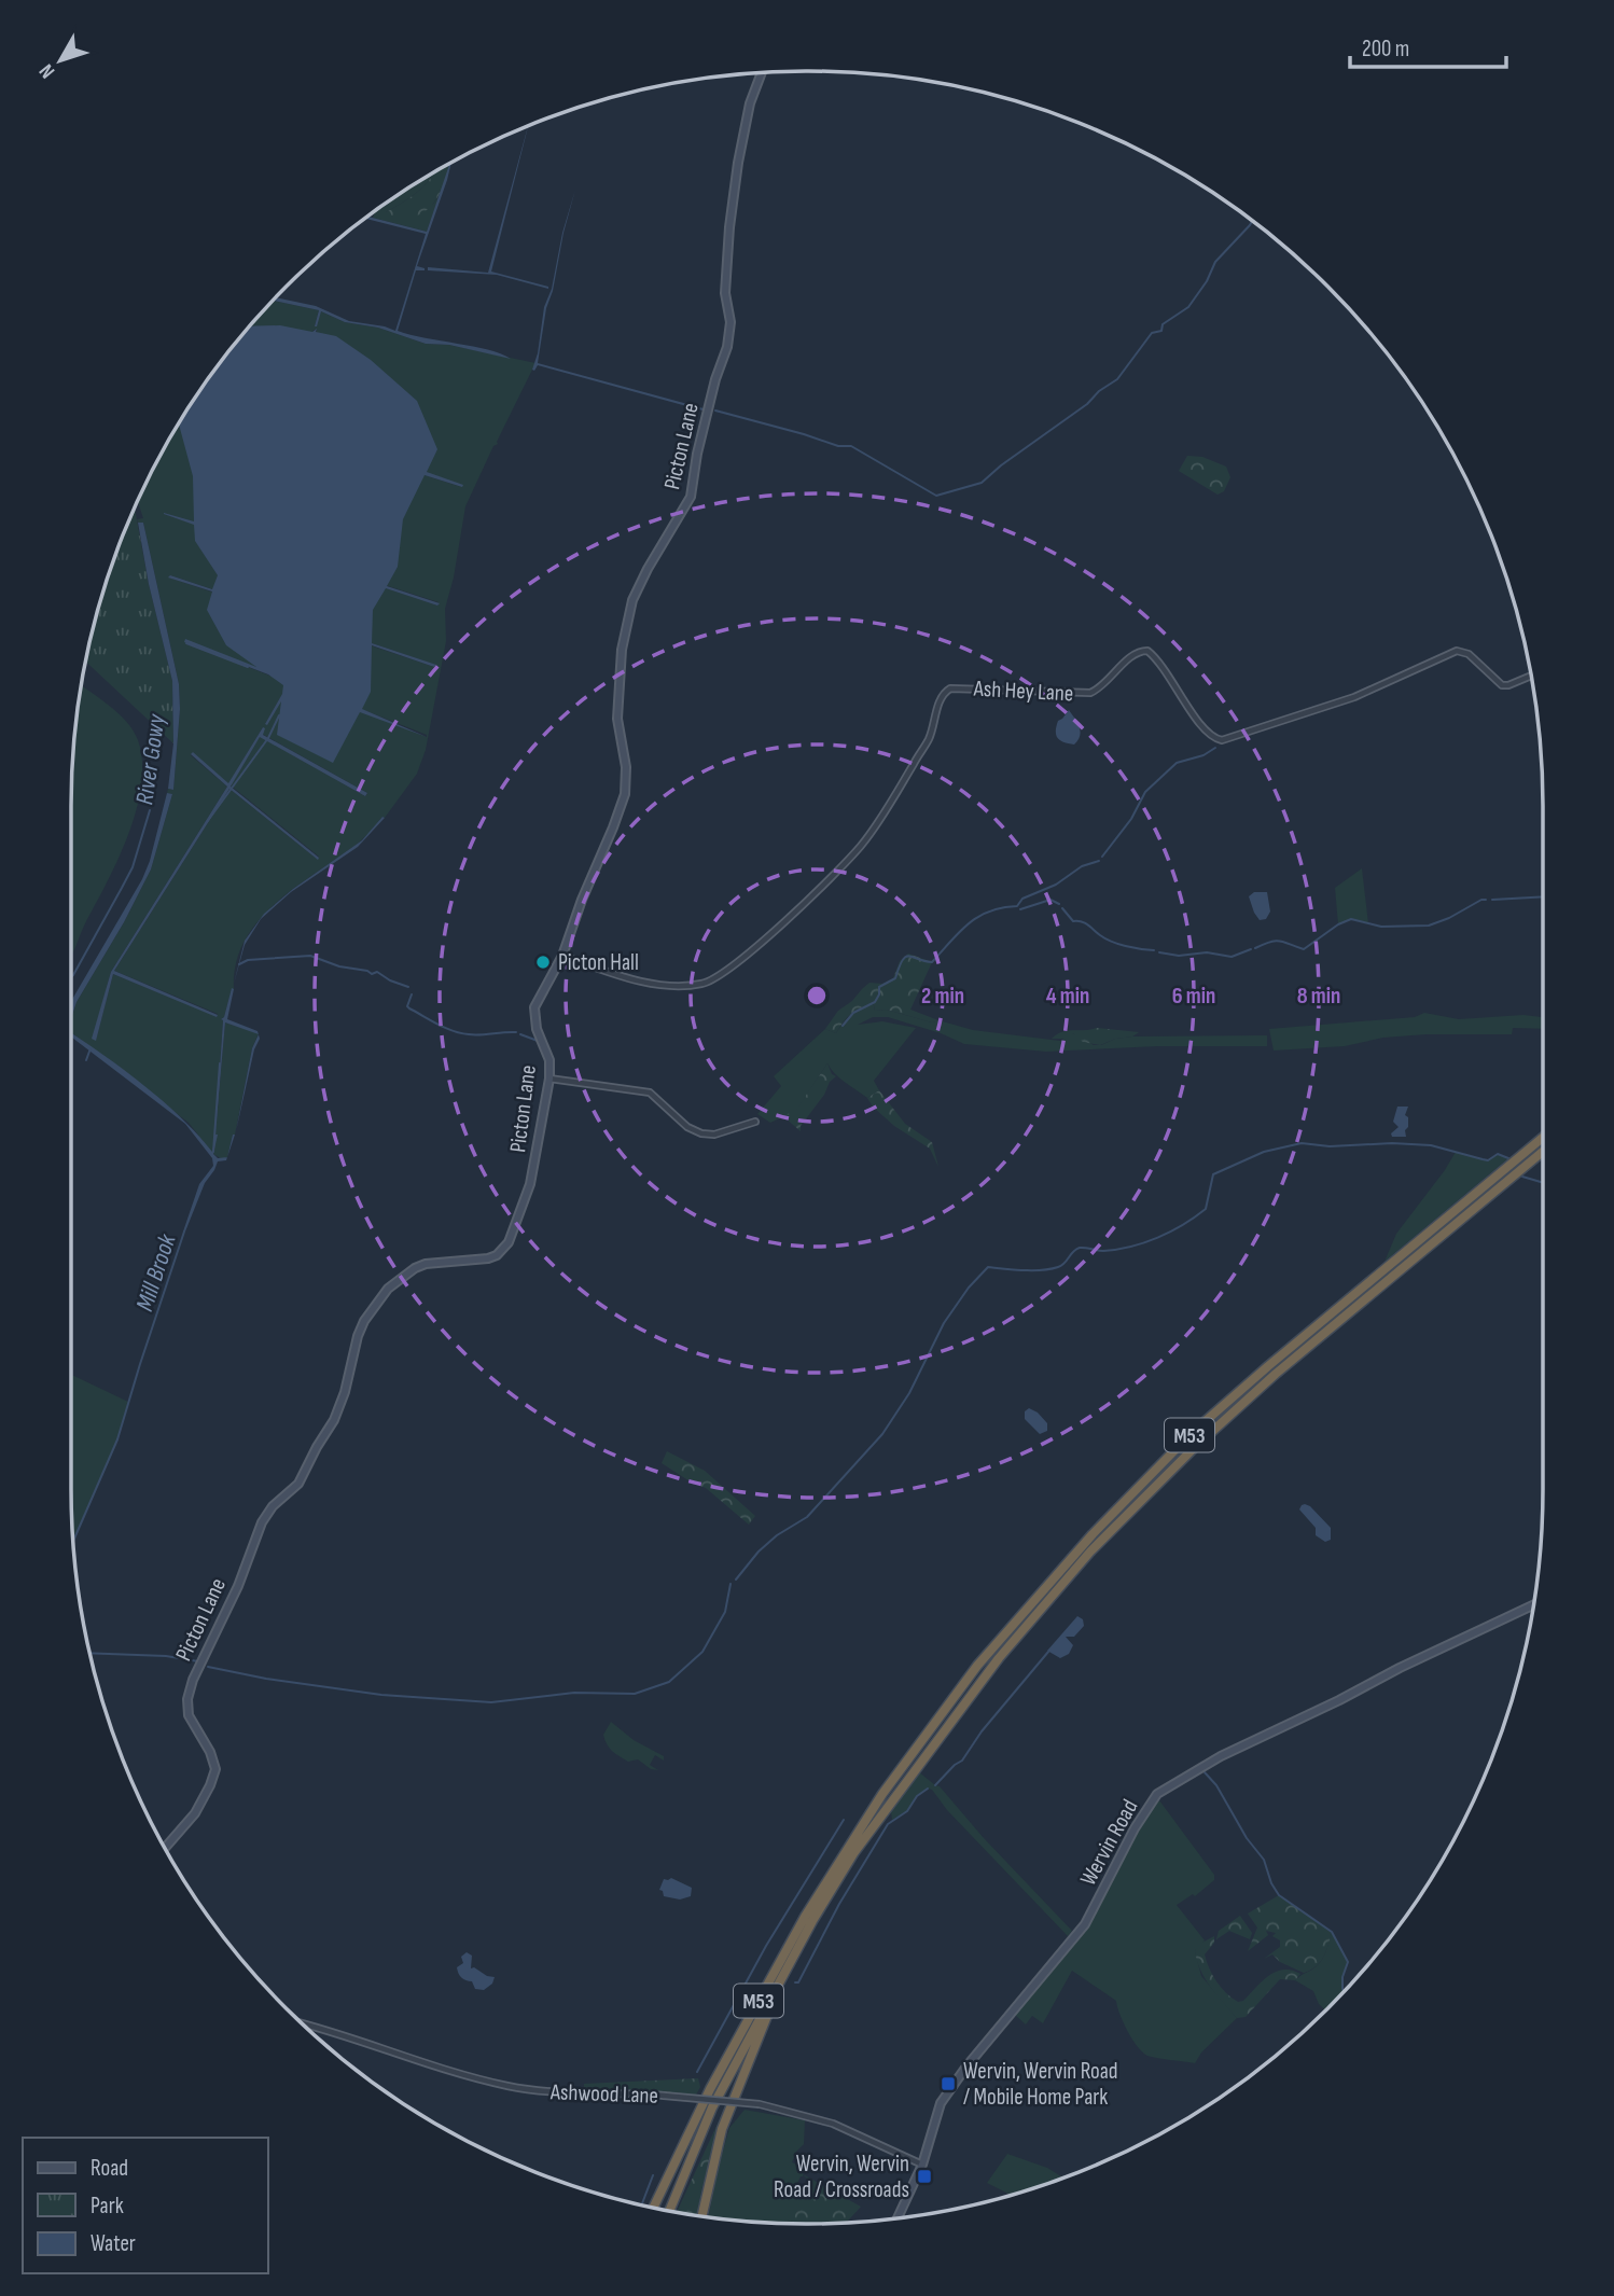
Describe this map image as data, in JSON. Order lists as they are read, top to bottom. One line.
{"streets":{"highway":["M53"],"street":["Picton Lane","Ash Hey Lane","Wervin Road","Ashwood Lane"]},"crossings":[["Picton Lane","Ash Hey Lane"],["Wervin Road","Ashwood Lane"]],"water":["River Gowy","Mill Brook"],"places":{"other":["Picton Hall"],"transit":["Wervin, Wervin Road / Mobile Home Park","Wervin, Wervin Road / Crossroads"]},"legend":["Road","Park","Water"],"scale_bar":"200 m","north":"bottom left","rings":["2 min","4 min","6 min","8 min"]}
